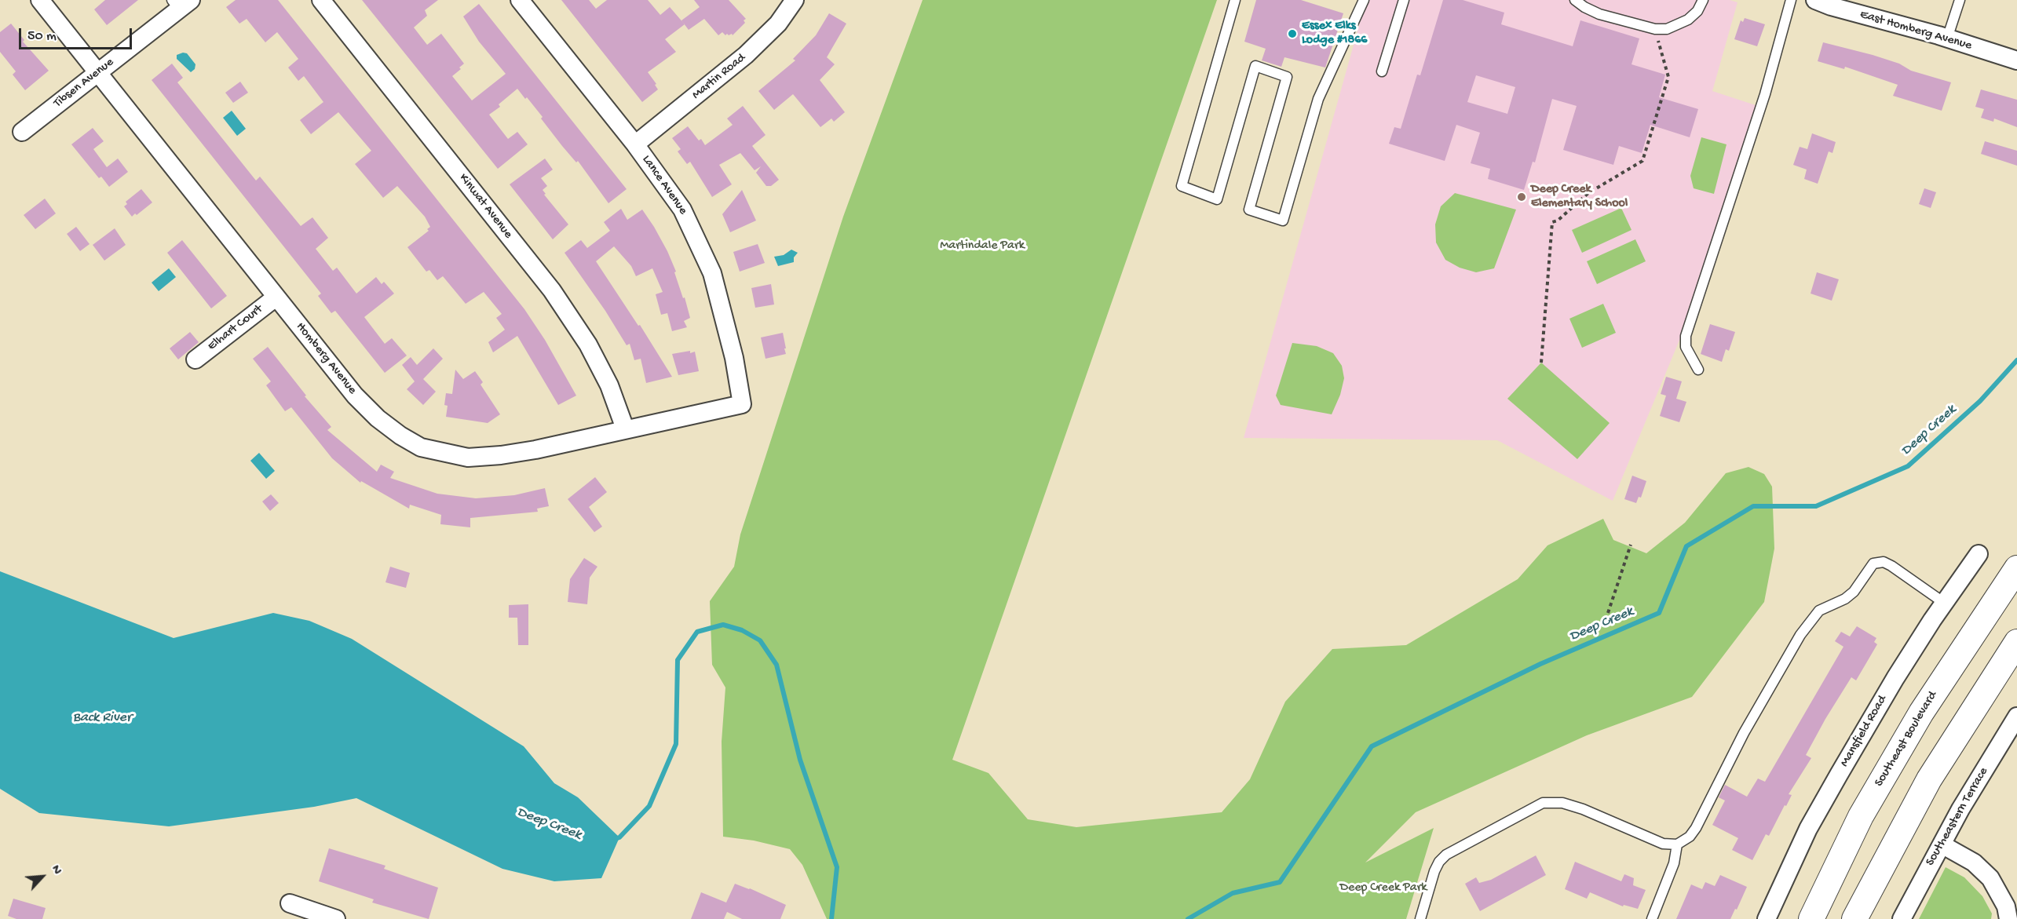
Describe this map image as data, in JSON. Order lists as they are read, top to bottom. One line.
{"streets":{"main road":["Southeast Boulevard"],"street":["East Homberg Avenue","Martin Road","Tibsen Avenue","Lance Avenue","Kinwat Avenue","Elhart Court","Homberg Avenue","Mansfield Road","Southeastern Terrace"]},"crossings":[["Martin Road","Lance Avenue"],["Tibsen Avenue","Homberg Avenue"],["Lance Avenue","Homberg Avenue"],["Kinwat Avenue","Homberg Avenue"],["Elhart Court","Homberg Avenue"]],"water":["Deep Creek","Back River"],"parks":["Martindale Park","Deep Creek Park"],"places":["Essex Elks Lodge #1866","Deep Creek Elementary School"],"scale_bar":"50 m","north":"top right"}
